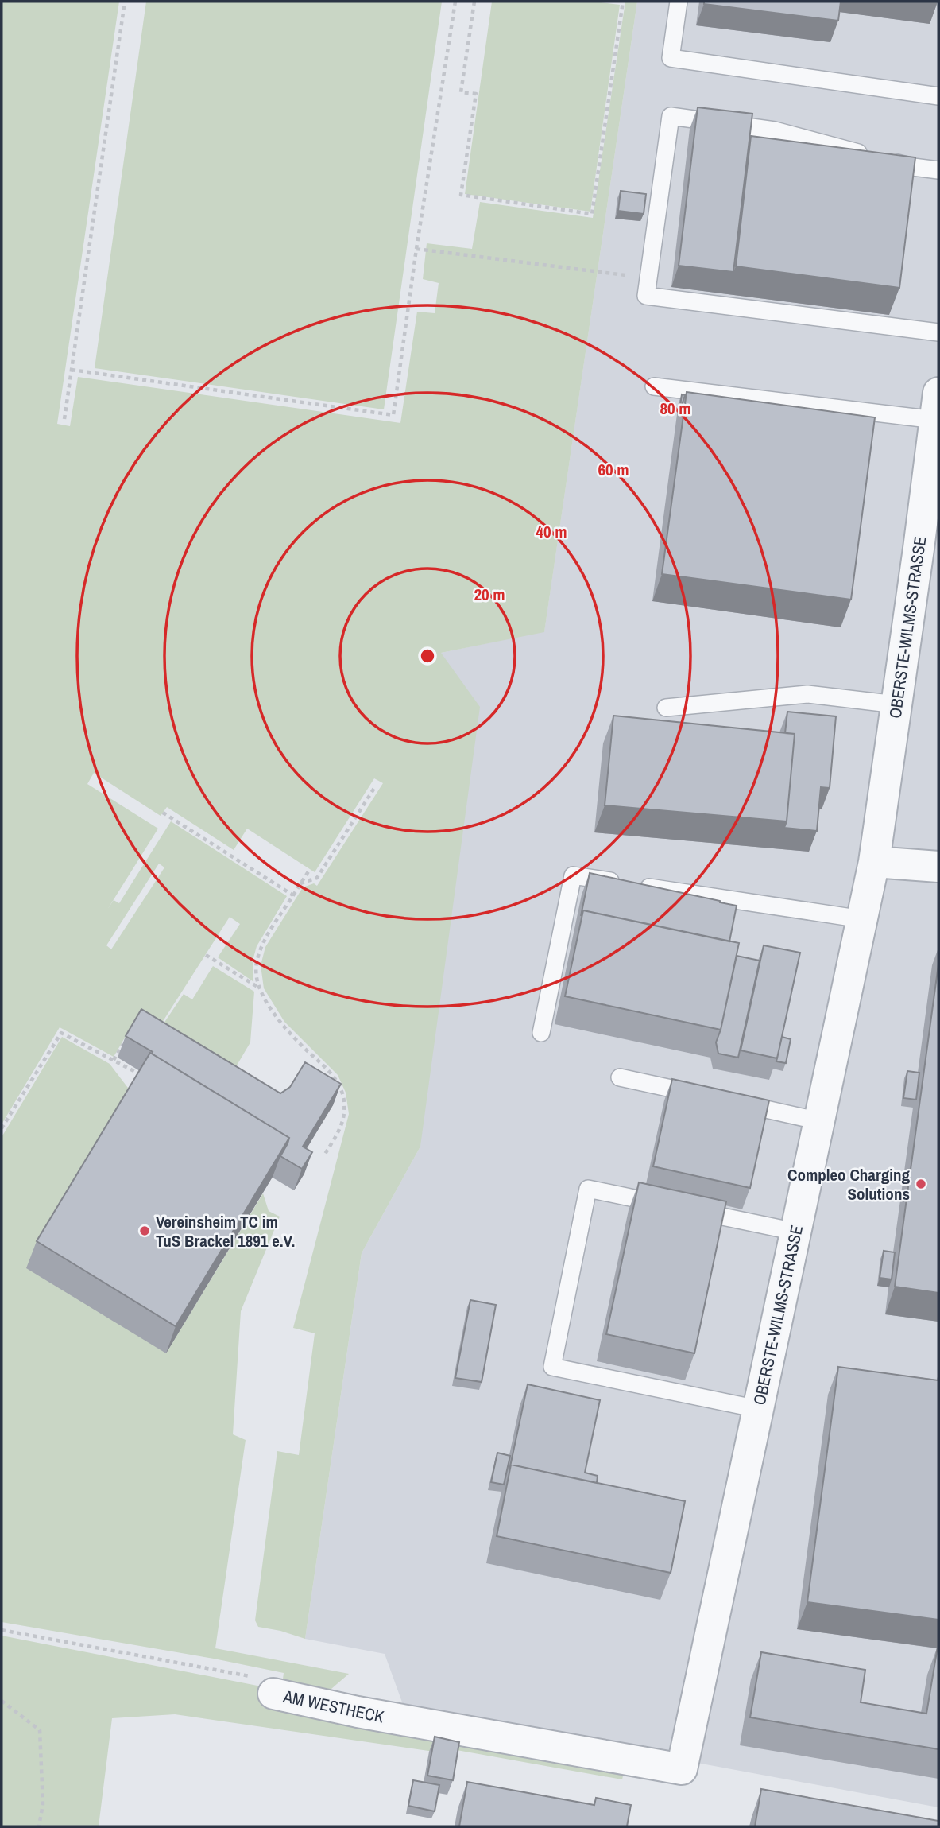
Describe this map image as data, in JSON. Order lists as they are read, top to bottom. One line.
{"streets":{"street":["OBERSTE-WILMS-STRASSE","AM WESTHECK"]},"crossings":[["OBERSTE-WILMS-STRASSE","AM WESTHECK"]],"places":["Compleo Charging Solutions","Vereinsheim TC im TuS Brackel 1891 e.V."],"rings":["80 m","60 m","40 m","20 m"]}
